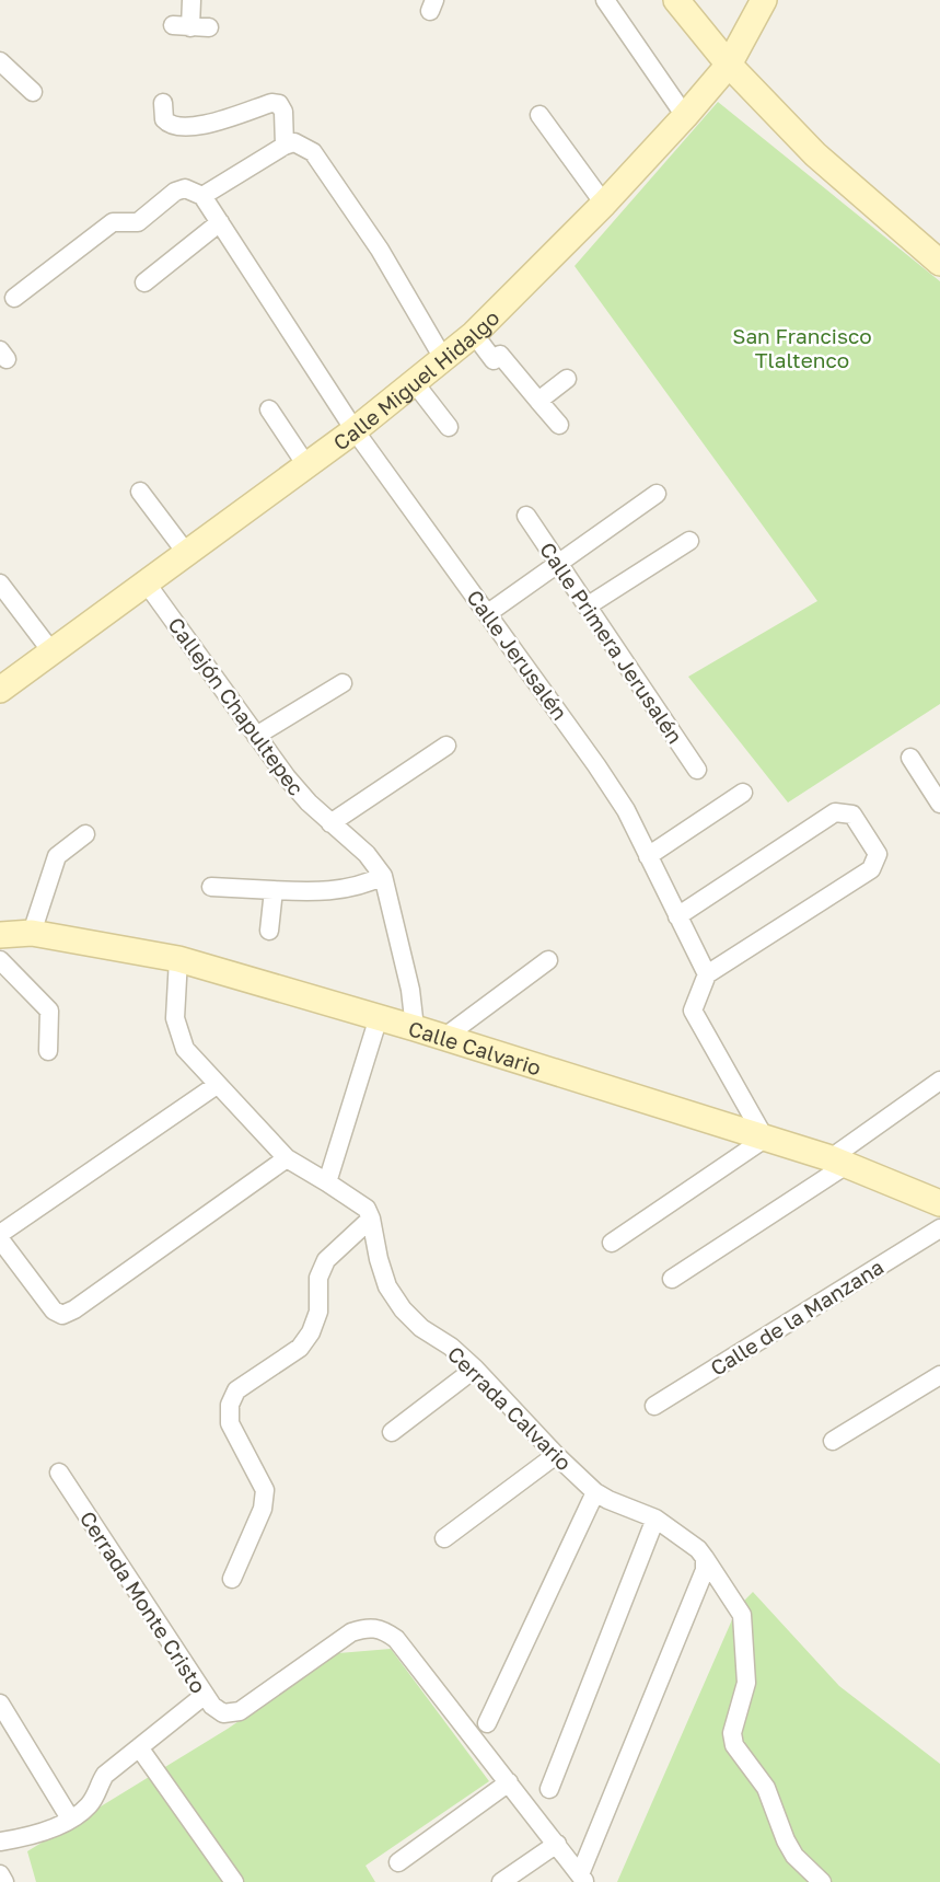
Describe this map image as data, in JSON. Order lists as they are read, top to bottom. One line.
{"streets":{"street":["Calle Miguel Hidalgo","Calle Primera Jerusalén","Calle Jerusalén","Callejón Chapultepec","Calle Calvario","Calle de la Manzana","Cerrada Calvario","Cerrada Monte Cristo"]},"crossings":[["Calle Miguel Hidalgo","Calle Jerusalén"],["Calle Miguel Hidalgo","Callejón Chapultepec"],["Callejón Chapultepec","Calle Calvario"]],"parks":["San Francisco Tlaltenco"]}
